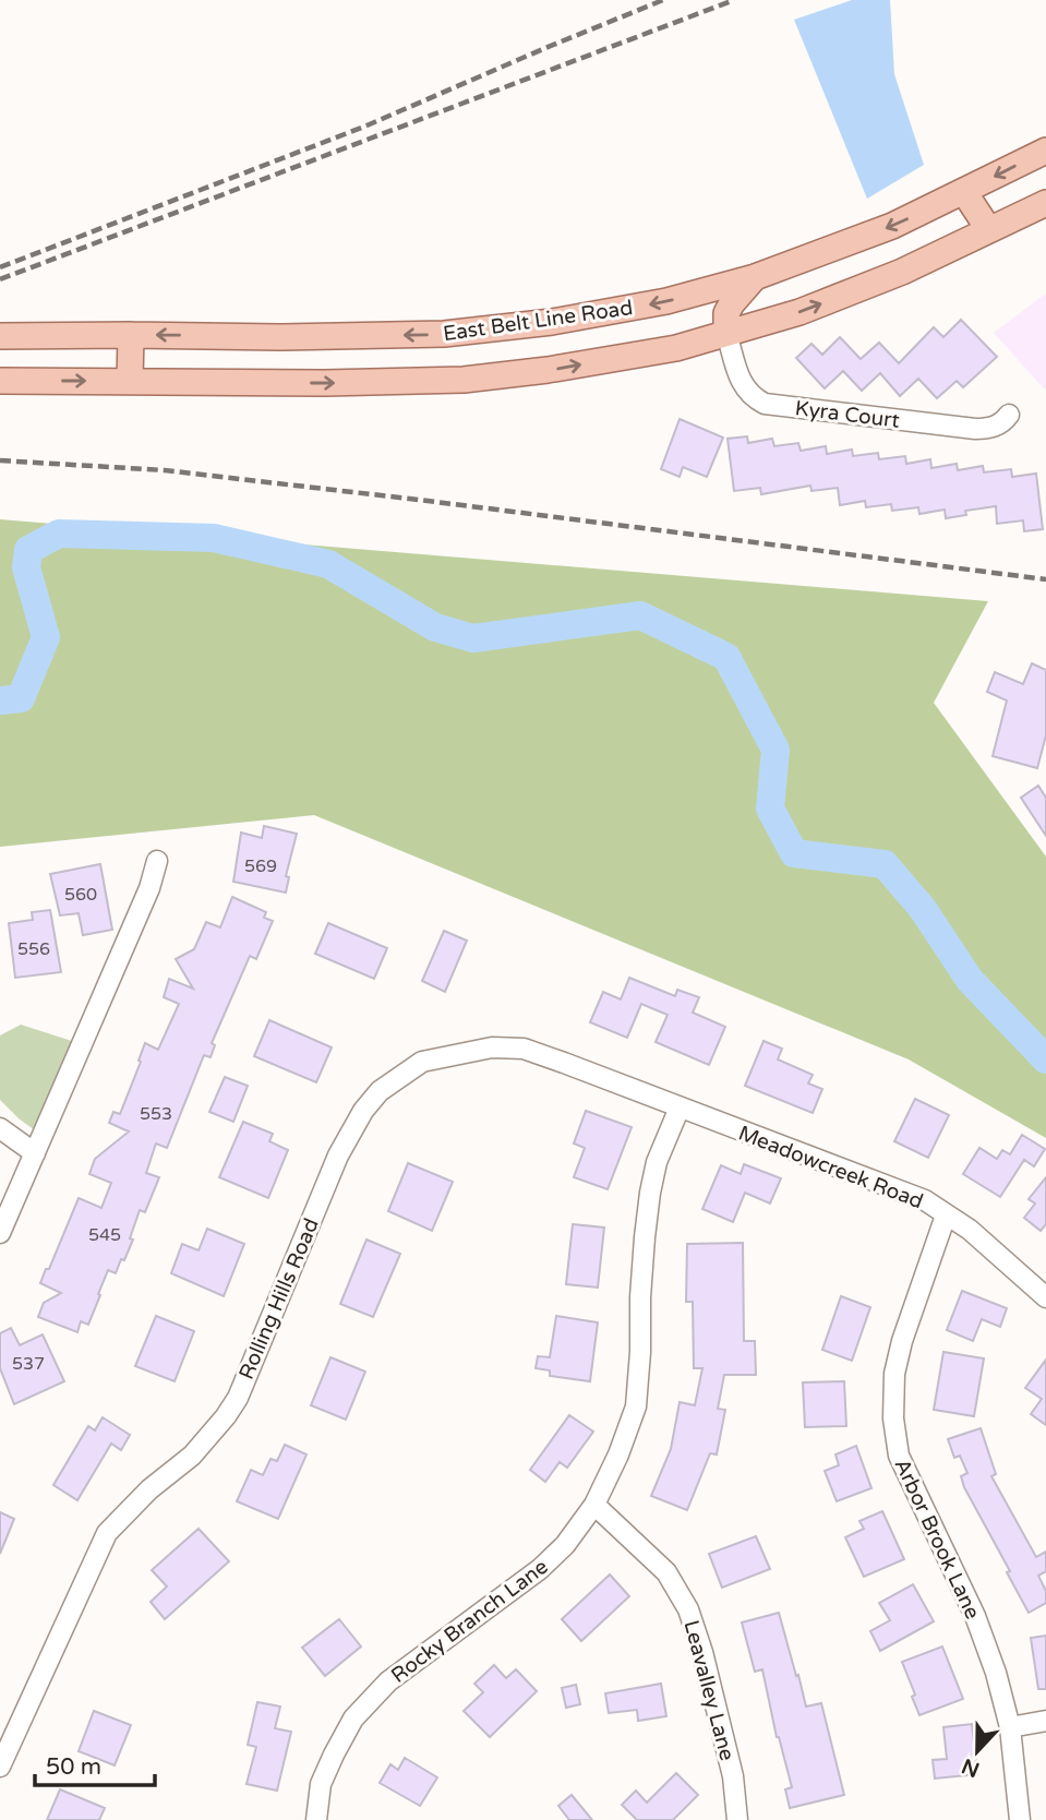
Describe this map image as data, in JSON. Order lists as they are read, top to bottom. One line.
{"streets":{"main road":["East Belt Line Road"],"street":["Kyra Court","Meadowcreek Road","Rolling Hills Road","Arbor Brook Lane","Rocky Branch Lane","Leavalley Lane"]},"crossings":[["Meadowcreek Road","Rolling Hills Road"],["Meadowcreek Road","Arbor Brook Lane"],["Meadowcreek Road","Rocky Branch Lane"],["Rolling Hills Road","Rocky Branch Lane"],["Rocky Branch Lane","Leavalley Lane"]],"house_numbers":["569","560","556","553","545","537"],"scale_bar":"50 m","north":"bottom"}
